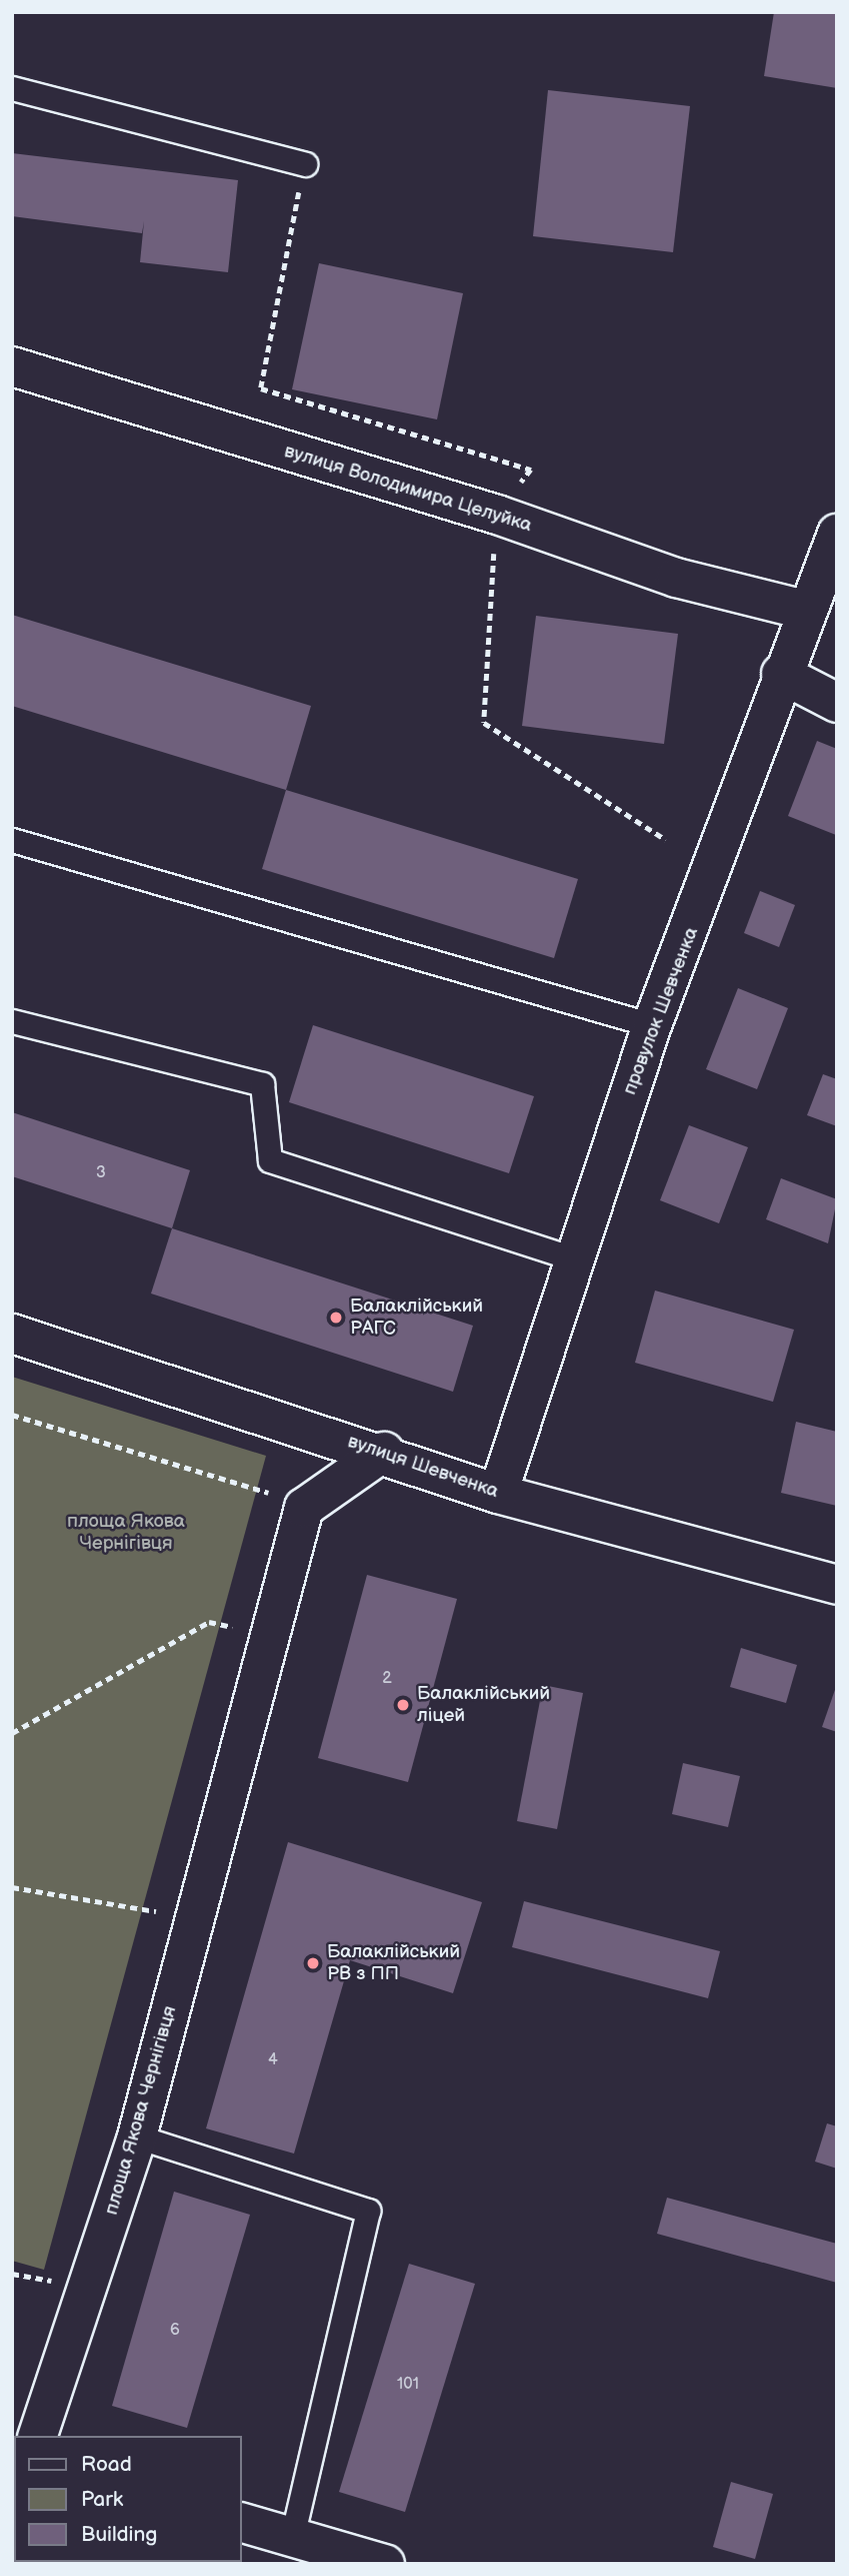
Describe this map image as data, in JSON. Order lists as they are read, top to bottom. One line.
{"streets":{"street":["вулиця Володимира Целуйка","провулок Шевченка","вулиця Шевченка","площа Якова Чернігівця"]},"crossings":[["вулиця Володимира Целуйка","провулок Шевченка"],["провулок Шевченка","вулиця Шевченка"]],"parks":["площа Якова Чернігівця"],"places":["Балаклійський РАГС","Балаклійський ліцей","Балаклійський РВ з ПП"],"house_numbers":["3","2","4","6","101"],"legend":["Road","Park","Building"]}
